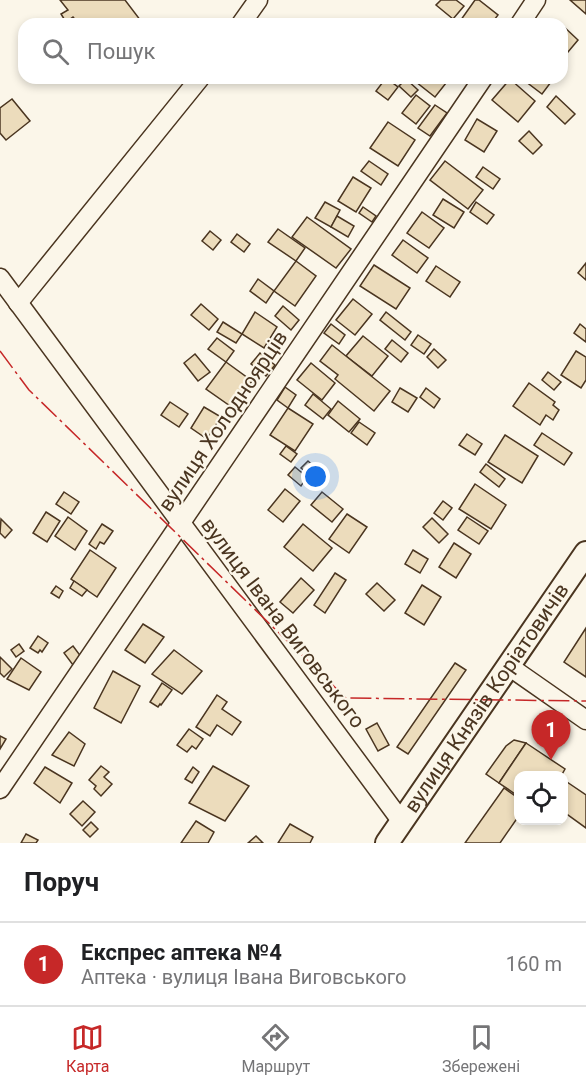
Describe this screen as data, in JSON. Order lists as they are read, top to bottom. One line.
{"streets":{"main road":["вулиця Князів Коріатовичів"],"street":["вулиця Холодноярців","вулиця Івана Виговського"]},"crossings":[["вулиця Холодноярців","вулиця Івана Виговського"],["вулиця Івана Виговського","вулиця Князів Коріатовичів"]],"page":{"search":"Пошук","pins":"1","heading":"Поруч","list":[{"mark":"1","name":"Експрес аптека №4","note":"Аптека · вулиця Івана Виговського","value":"160 m"}],"nav":["Карта","Маршрут","Збережені"]}}
